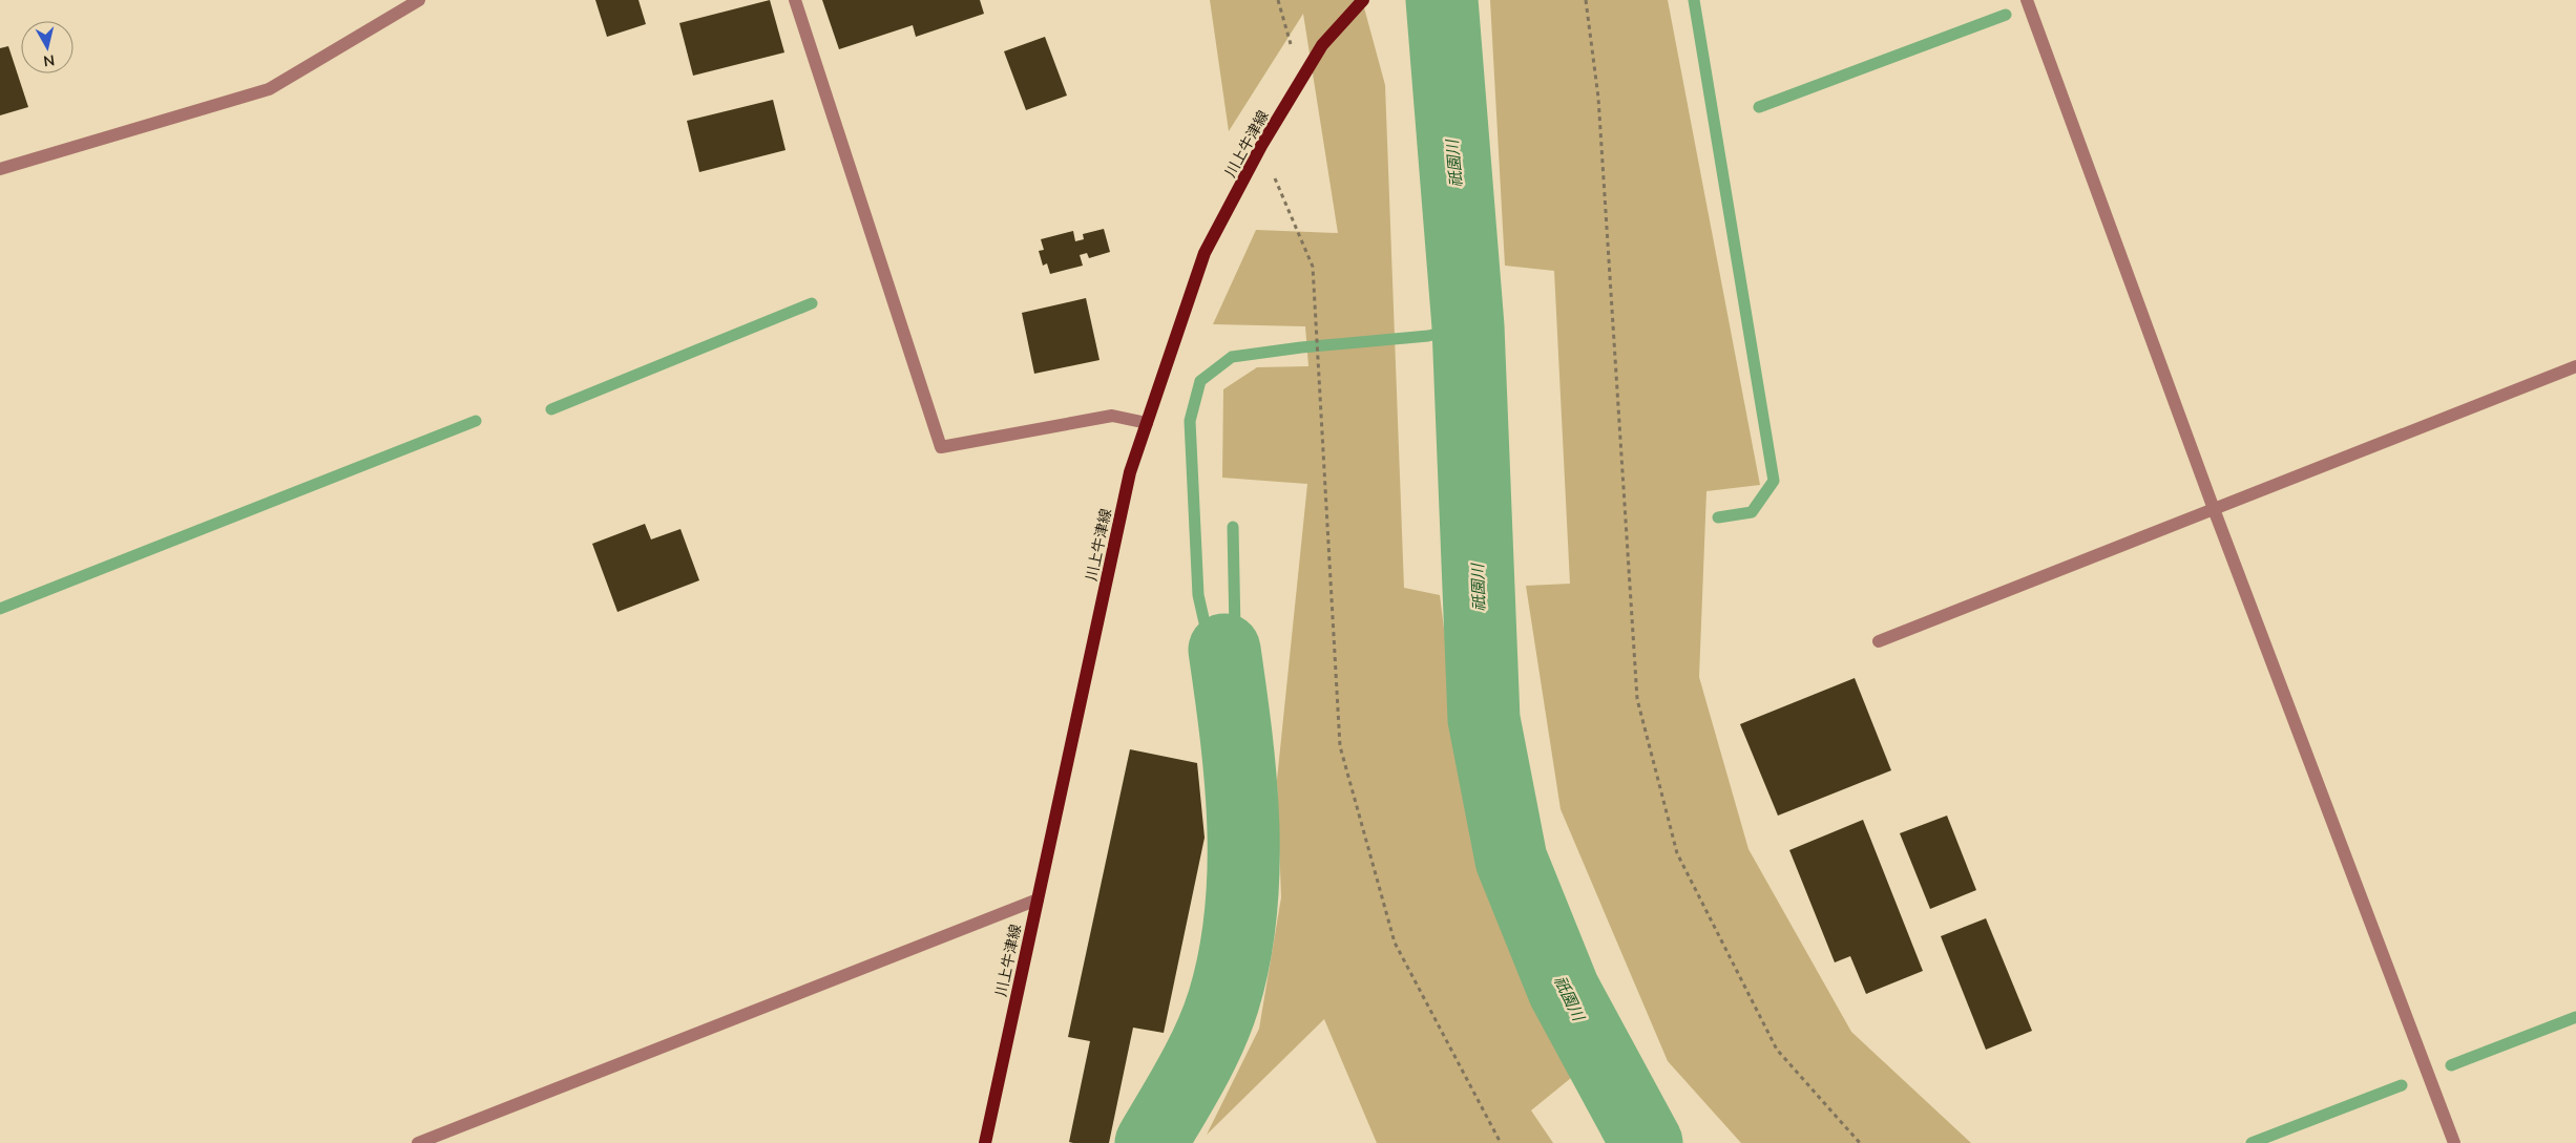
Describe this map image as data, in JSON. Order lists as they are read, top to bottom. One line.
{"streets":{"main road":["川上牛津線"]},"water":["祇園川"],"north":"bottom"}
